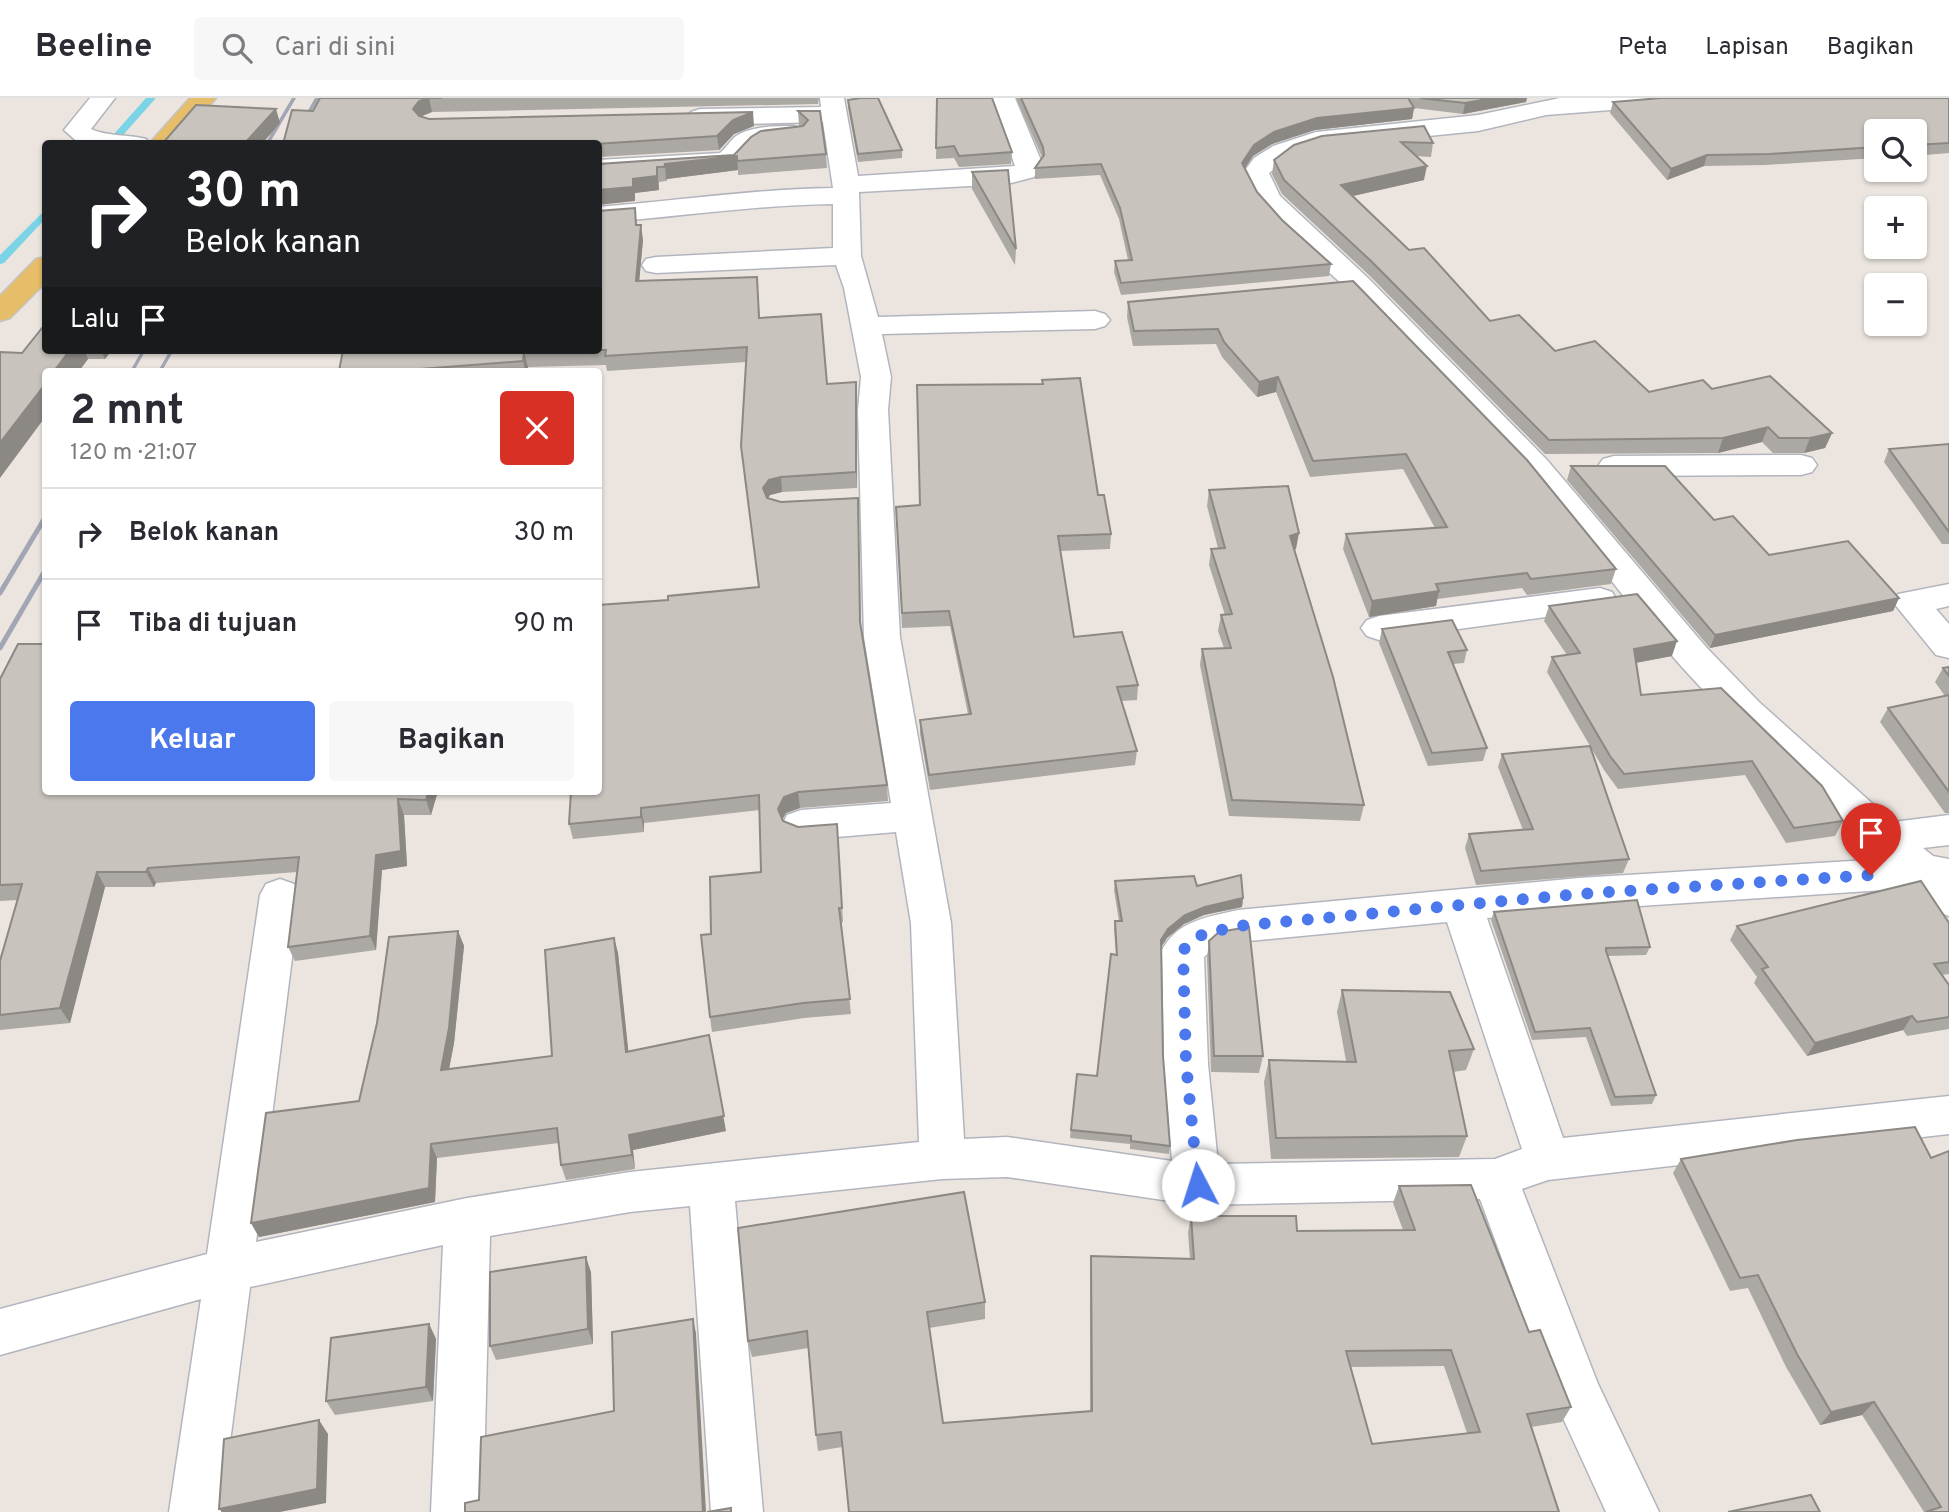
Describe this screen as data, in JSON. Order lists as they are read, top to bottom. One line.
{"page":{"header":"Beeline","search":"Cari di sini","nav":["Peta","Lapisan","Bagikan"],"map_buttons":["+","−"],"turn":["30 m","Belok kanan"],"then":"Lalu","heading":["2 mnt","120 m · 21:07"],"list":[{"name":"Belok kanan","value":"30 m"},{"name":"Tiba di tujuan","value":"90 m"}],"buttons":["Keluar","Bagikan"]}}
